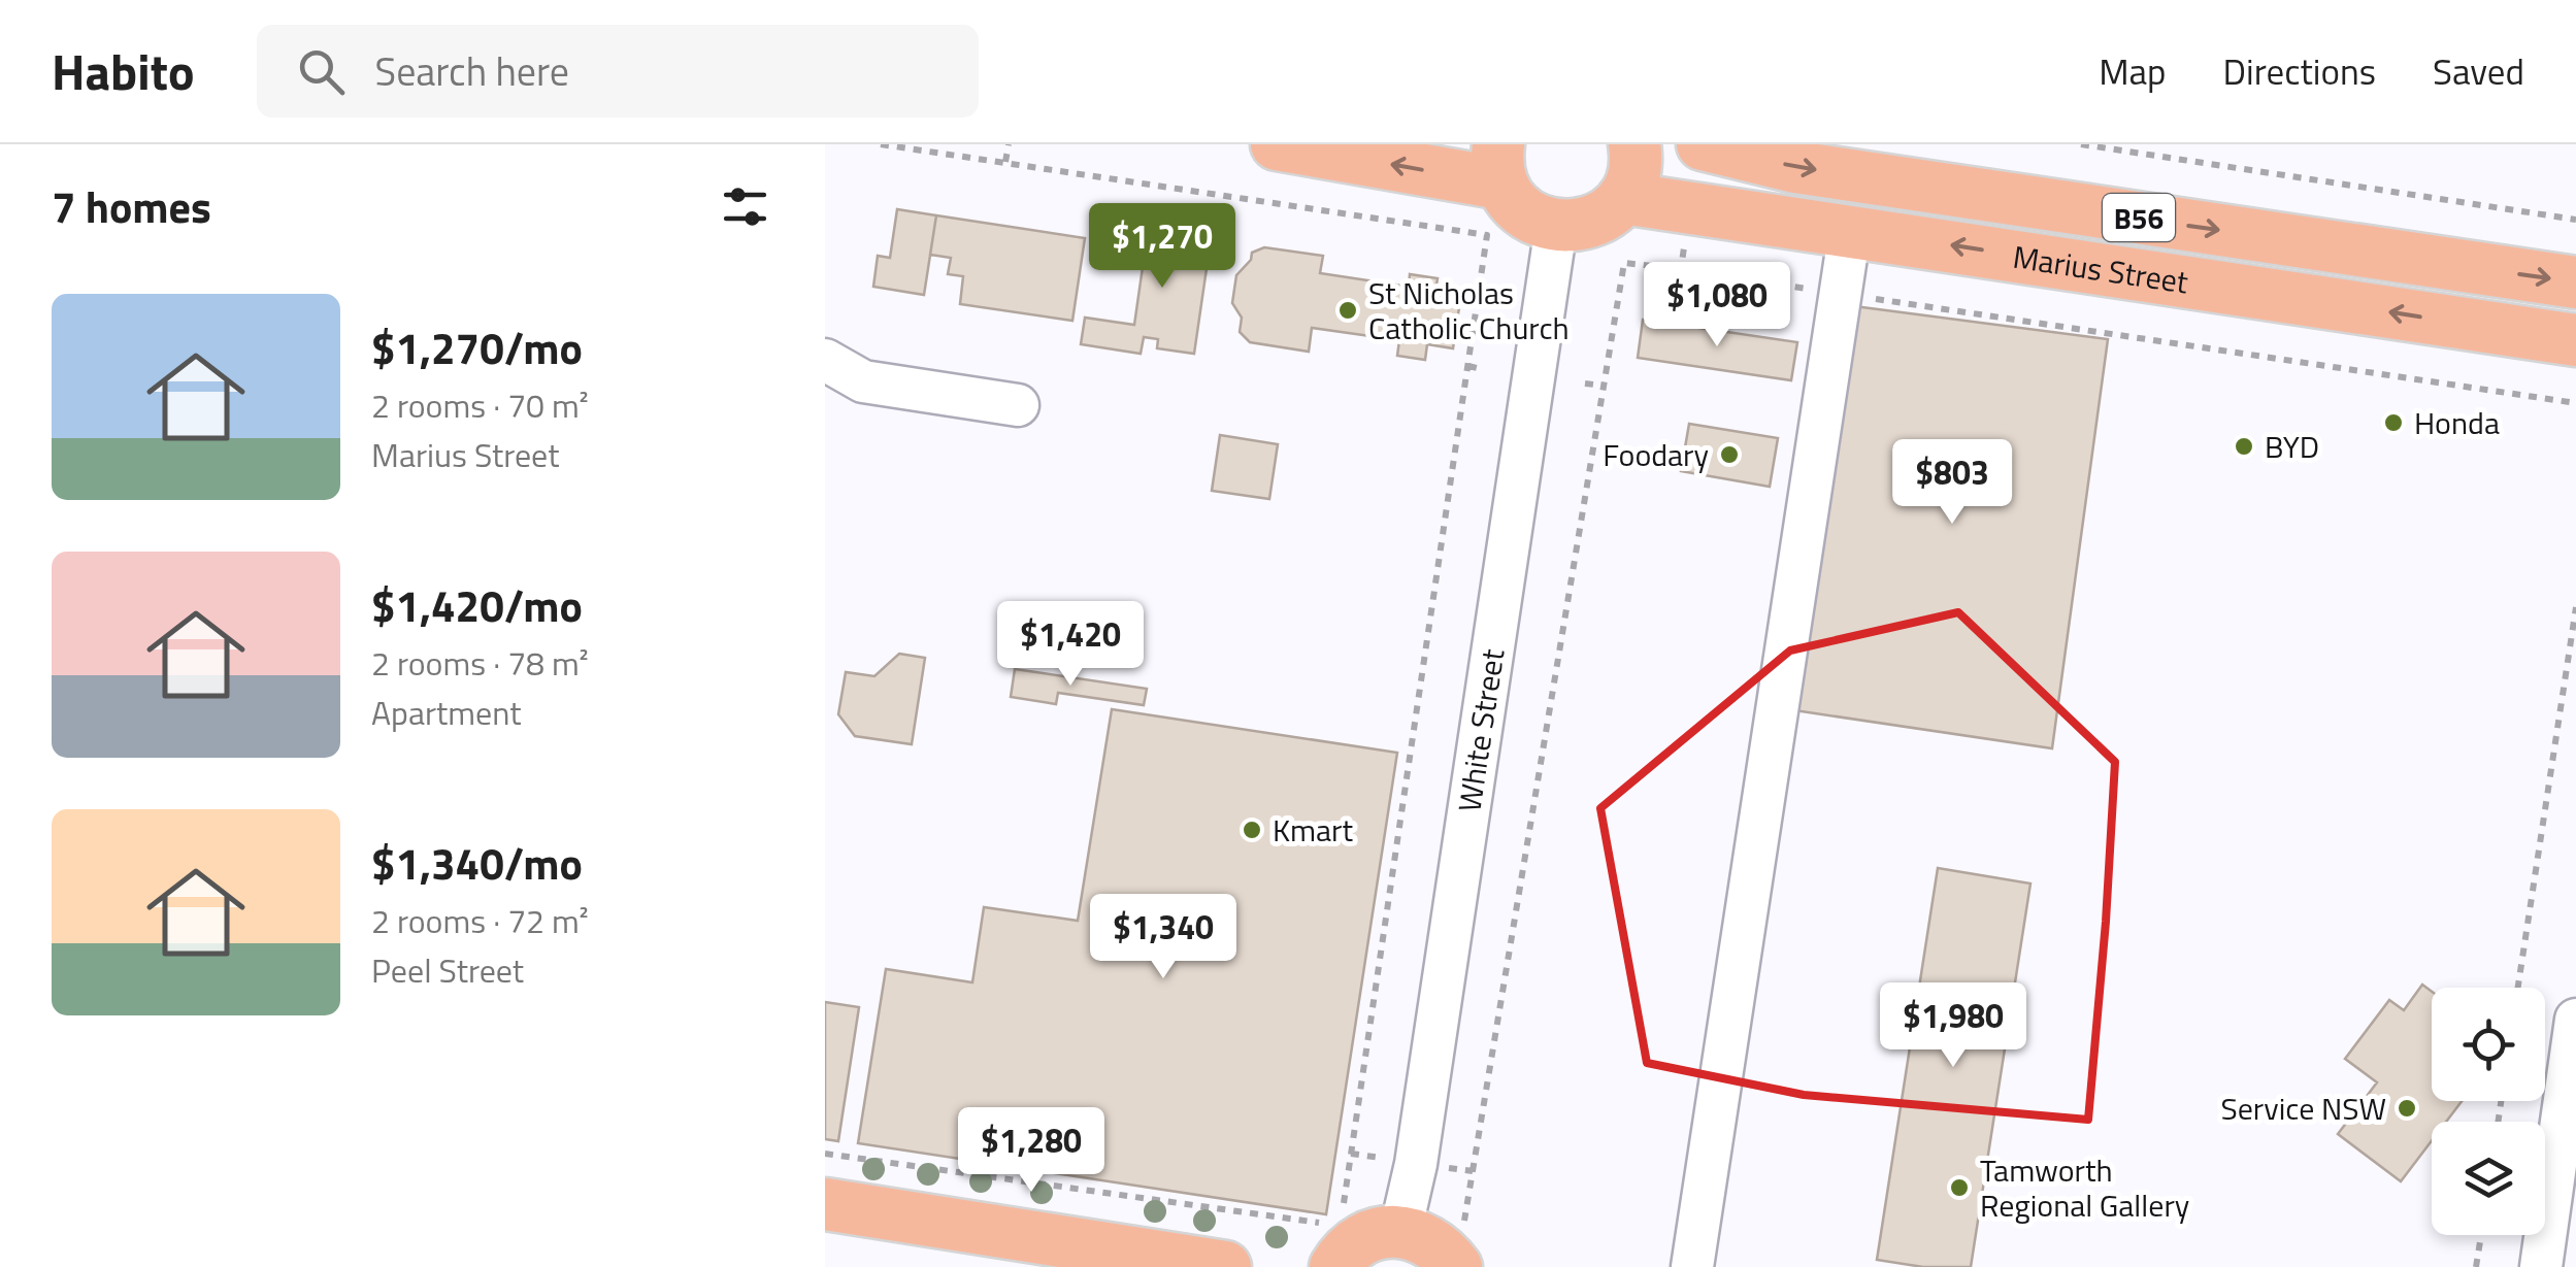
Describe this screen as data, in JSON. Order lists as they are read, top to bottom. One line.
{"streets":{"main road":["B56","Marius Street"],"street":["White Street"]},"places":["St Nicholas Catholic Church","Honda","BYD","Foodary","Kmart","Service NSW","Tamworth Regional Gallery"],"page":{"header":"Habito","search":"Search here","nav":["Map","Directions","Saved"],"heading":"7 homes","price":["$1,270","$1,080","$803","$1,420","$1,340","$1,980","$1,280"],"list":[{"name":"$1,270/mo","note":"2 rooms · 70 m² · Marius Street"},{"name":"$1,420/mo","note":"2 rooms · 78 m² · Apartment"},{"name":"$1,340/mo","note":"2 rooms · 72 m² · Peel Street"}]}}
